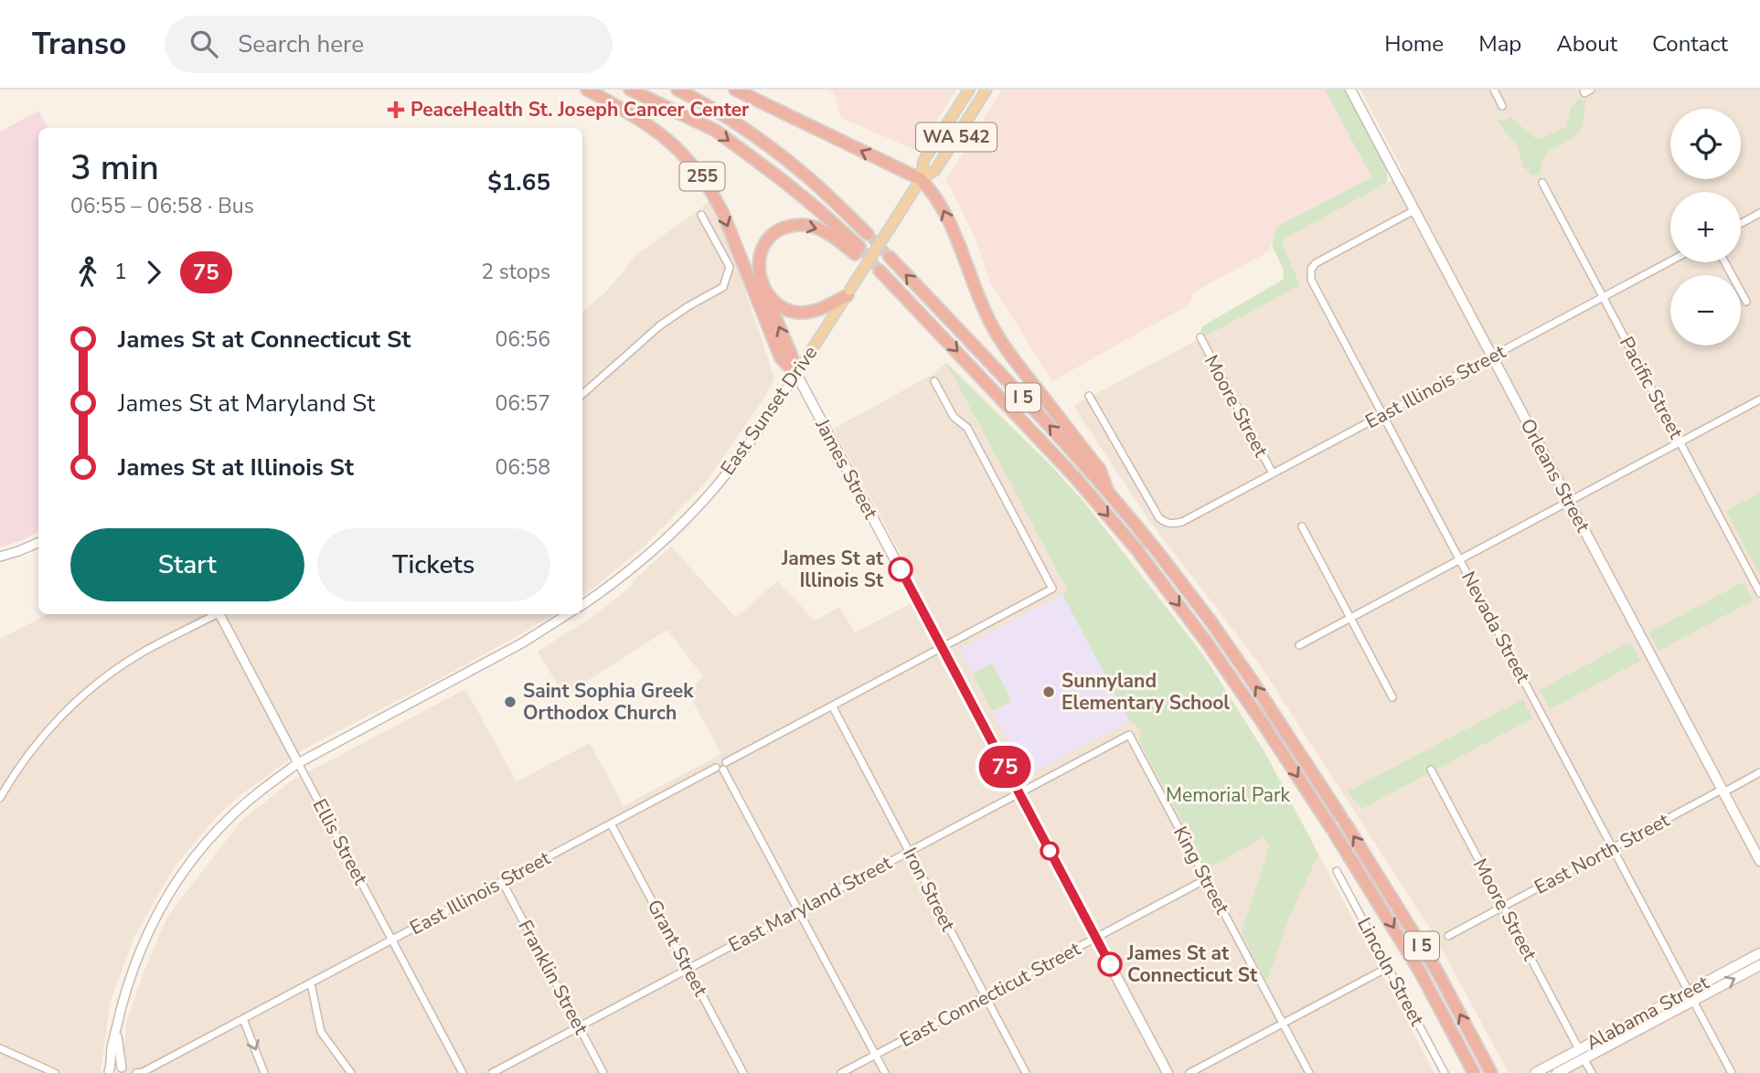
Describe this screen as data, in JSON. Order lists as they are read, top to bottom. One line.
{"streets":{"highway":["255","I 5"],"main road":["WA 542","East Sunset Drive","James Street","Orleans Street","Alabama Street"],"street":["East Illinois Street","Pacific Street","Moore Street","Nevada Street","Ellis Street","East North Street","King Street","Iron Street","East Maryland Street","Grant Street","Lincoln Street","Franklin Street","East Connecticut Street"]},"crossings":[["255","East Sunset Drive"],["255","James Street"],["East Illinois Street","Pacific Street"],["East Illinois Street","Moore Street"],["East Illinois Street","James Street"],["East Illinois Street","Orleans Street"],["East Illinois Street","Nevada Street"],["East Illinois Street","Ellis Street"],["East Illinois Street","Iron Street"],["East Illinois Street","Grant Street"],["East Illinois Street","Franklin Street"],["Moore Street","East North Street"],["Moore Street","Alabama Street"],["East Sunset Drive","James Street"],["James Street","East Maryland Street"],["James Street","East Connecticut Street"],["Orleans Street","Nevada Street"],["Orleans Street","East North Street"],["Nevada Street","East North Street"],["Nevada Street","Alabama Street"],["King Street","East Maryland Street"],["King Street","East Connecticut Street"],["Iron Street","East Maryland Street"],["Iron Street","East Connecticut Street"],["East Maryland Street","Grant Street"],["East Maryland Street","Franklin Street"]],"parks":["Memorial Park"],"places":{"health":["PeaceHealth St. Joseph Cancer Center"],"other":["James St at Illinois St","Sunnyland Elementary School","Saint Sophia Greek Orthodox Church","James St at Connecticut St"]},"lines":["bus line 75"],"page":{"header":"Transo","search":"Search here","nav":["Home","Map","About","Contact"],"on_map":"75","map_buttons":["+","−"],"heading":["3 min","06:55 – 06:58 · Bus","$1.65"],"legs":["1","75","2 stops"],"list":[{"name":"James St at Connecticut St","value":"06:56"},{"name":"James St at Maryland St","value":"06:57"},{"name":"James St at Illinois St","value":"06:58"}],"buttons":["Start","Tickets"]}}
